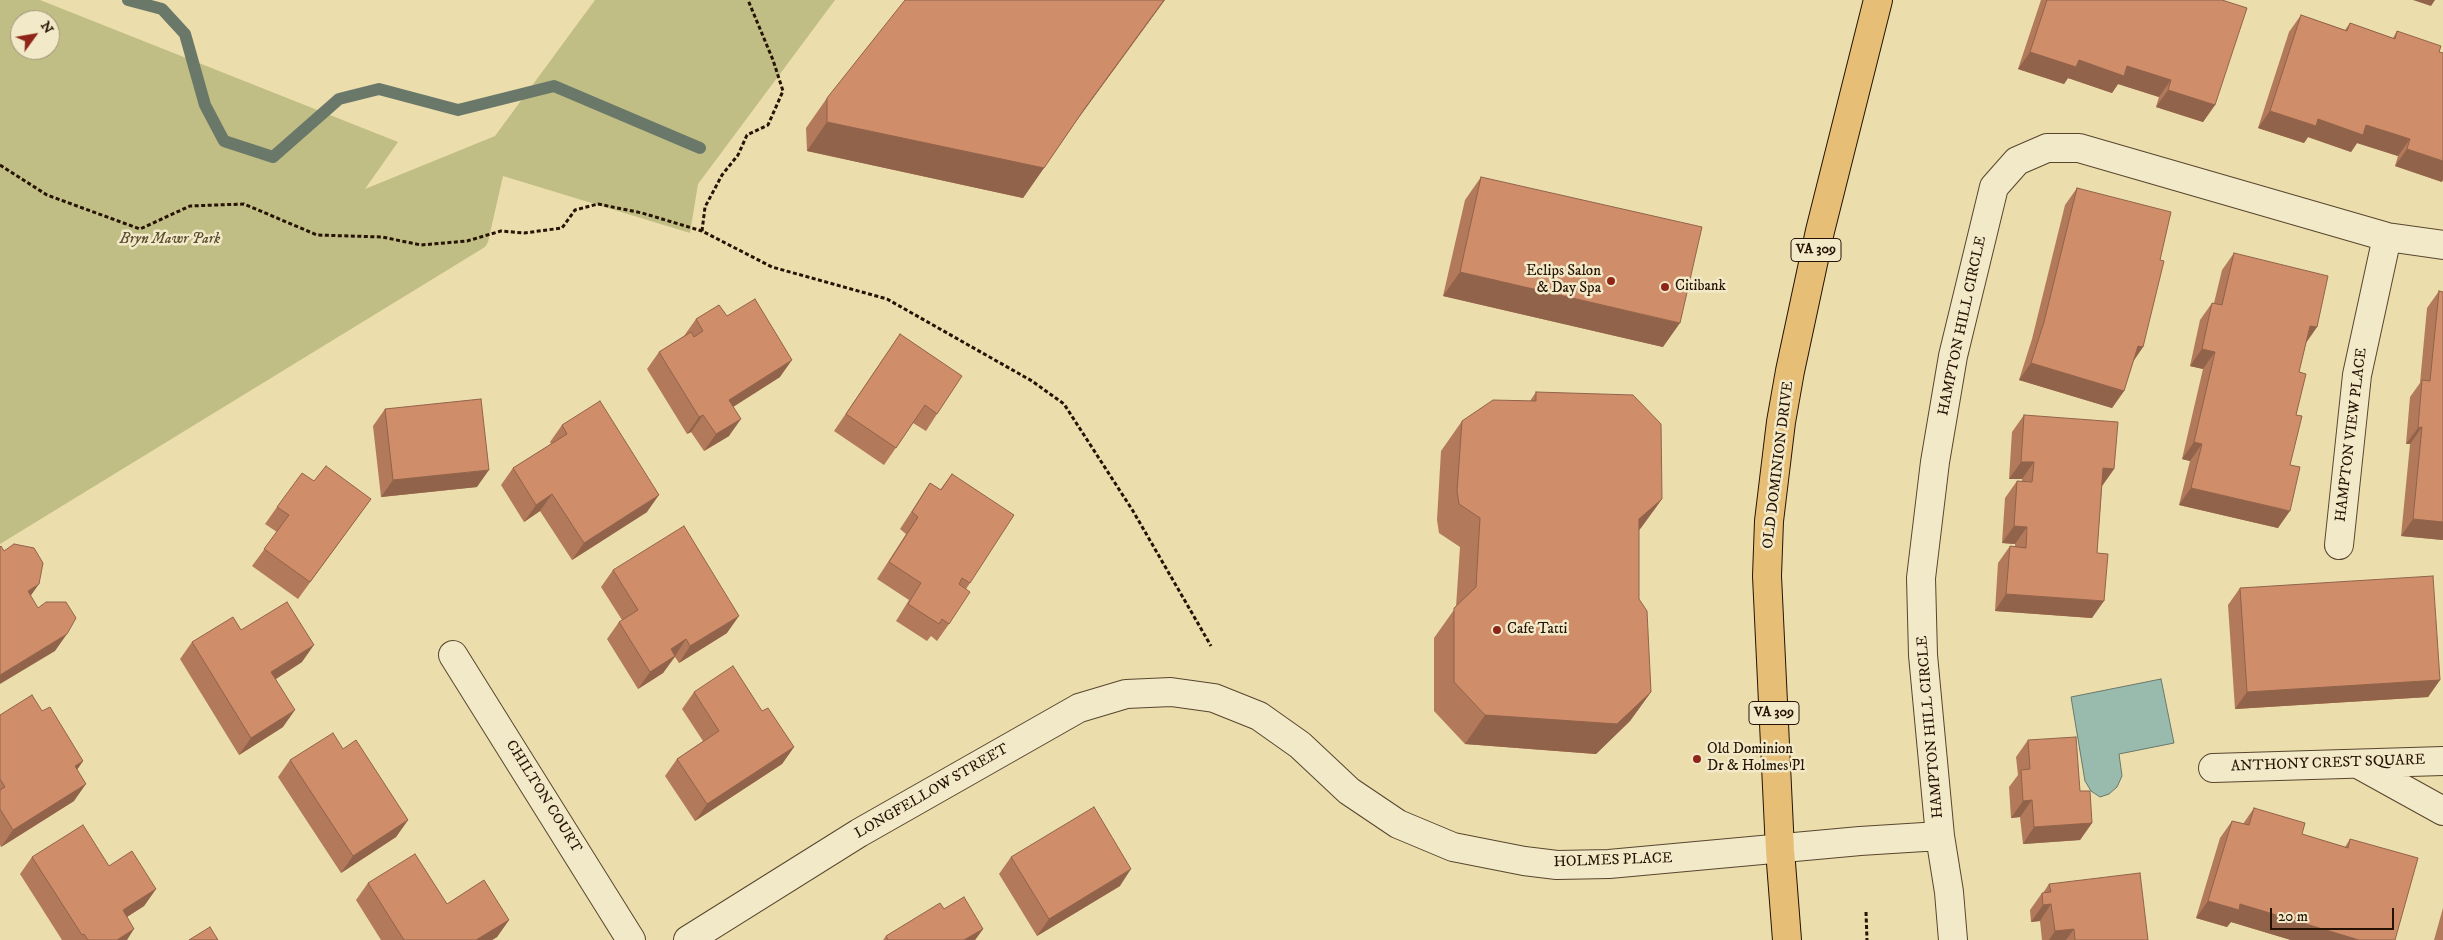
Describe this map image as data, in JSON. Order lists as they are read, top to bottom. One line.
{"streets":{"main road":["VA 309","OLD DOMINION DRIVE"],"street":["HAMPTON HILL CIRCLE","HAMPTON VIEW PLACE","ANTHONY CREST SQUARE","LONGFELLOW STREET","CHILTON COURT","HOLMES PLACE"]},"crossings":[["HAMPTON HILL CIRCLE","HAMPTON VIEW PLACE"],["HAMPTON HILL CIRCLE","HOLMES PLACE"],["OLD DOMINION DRIVE","HOLMES PLACE"],["LONGFELLOW STREET","HOLMES PLACE"]],"parks":["Bryn Mawr Park"],"places":["Eclips Salon & Day Spa","Citibank","Cafe Tatti","Old Dominion Dr & Holmes Pl"],"scale_bar":"20 m","north":"top right"}
